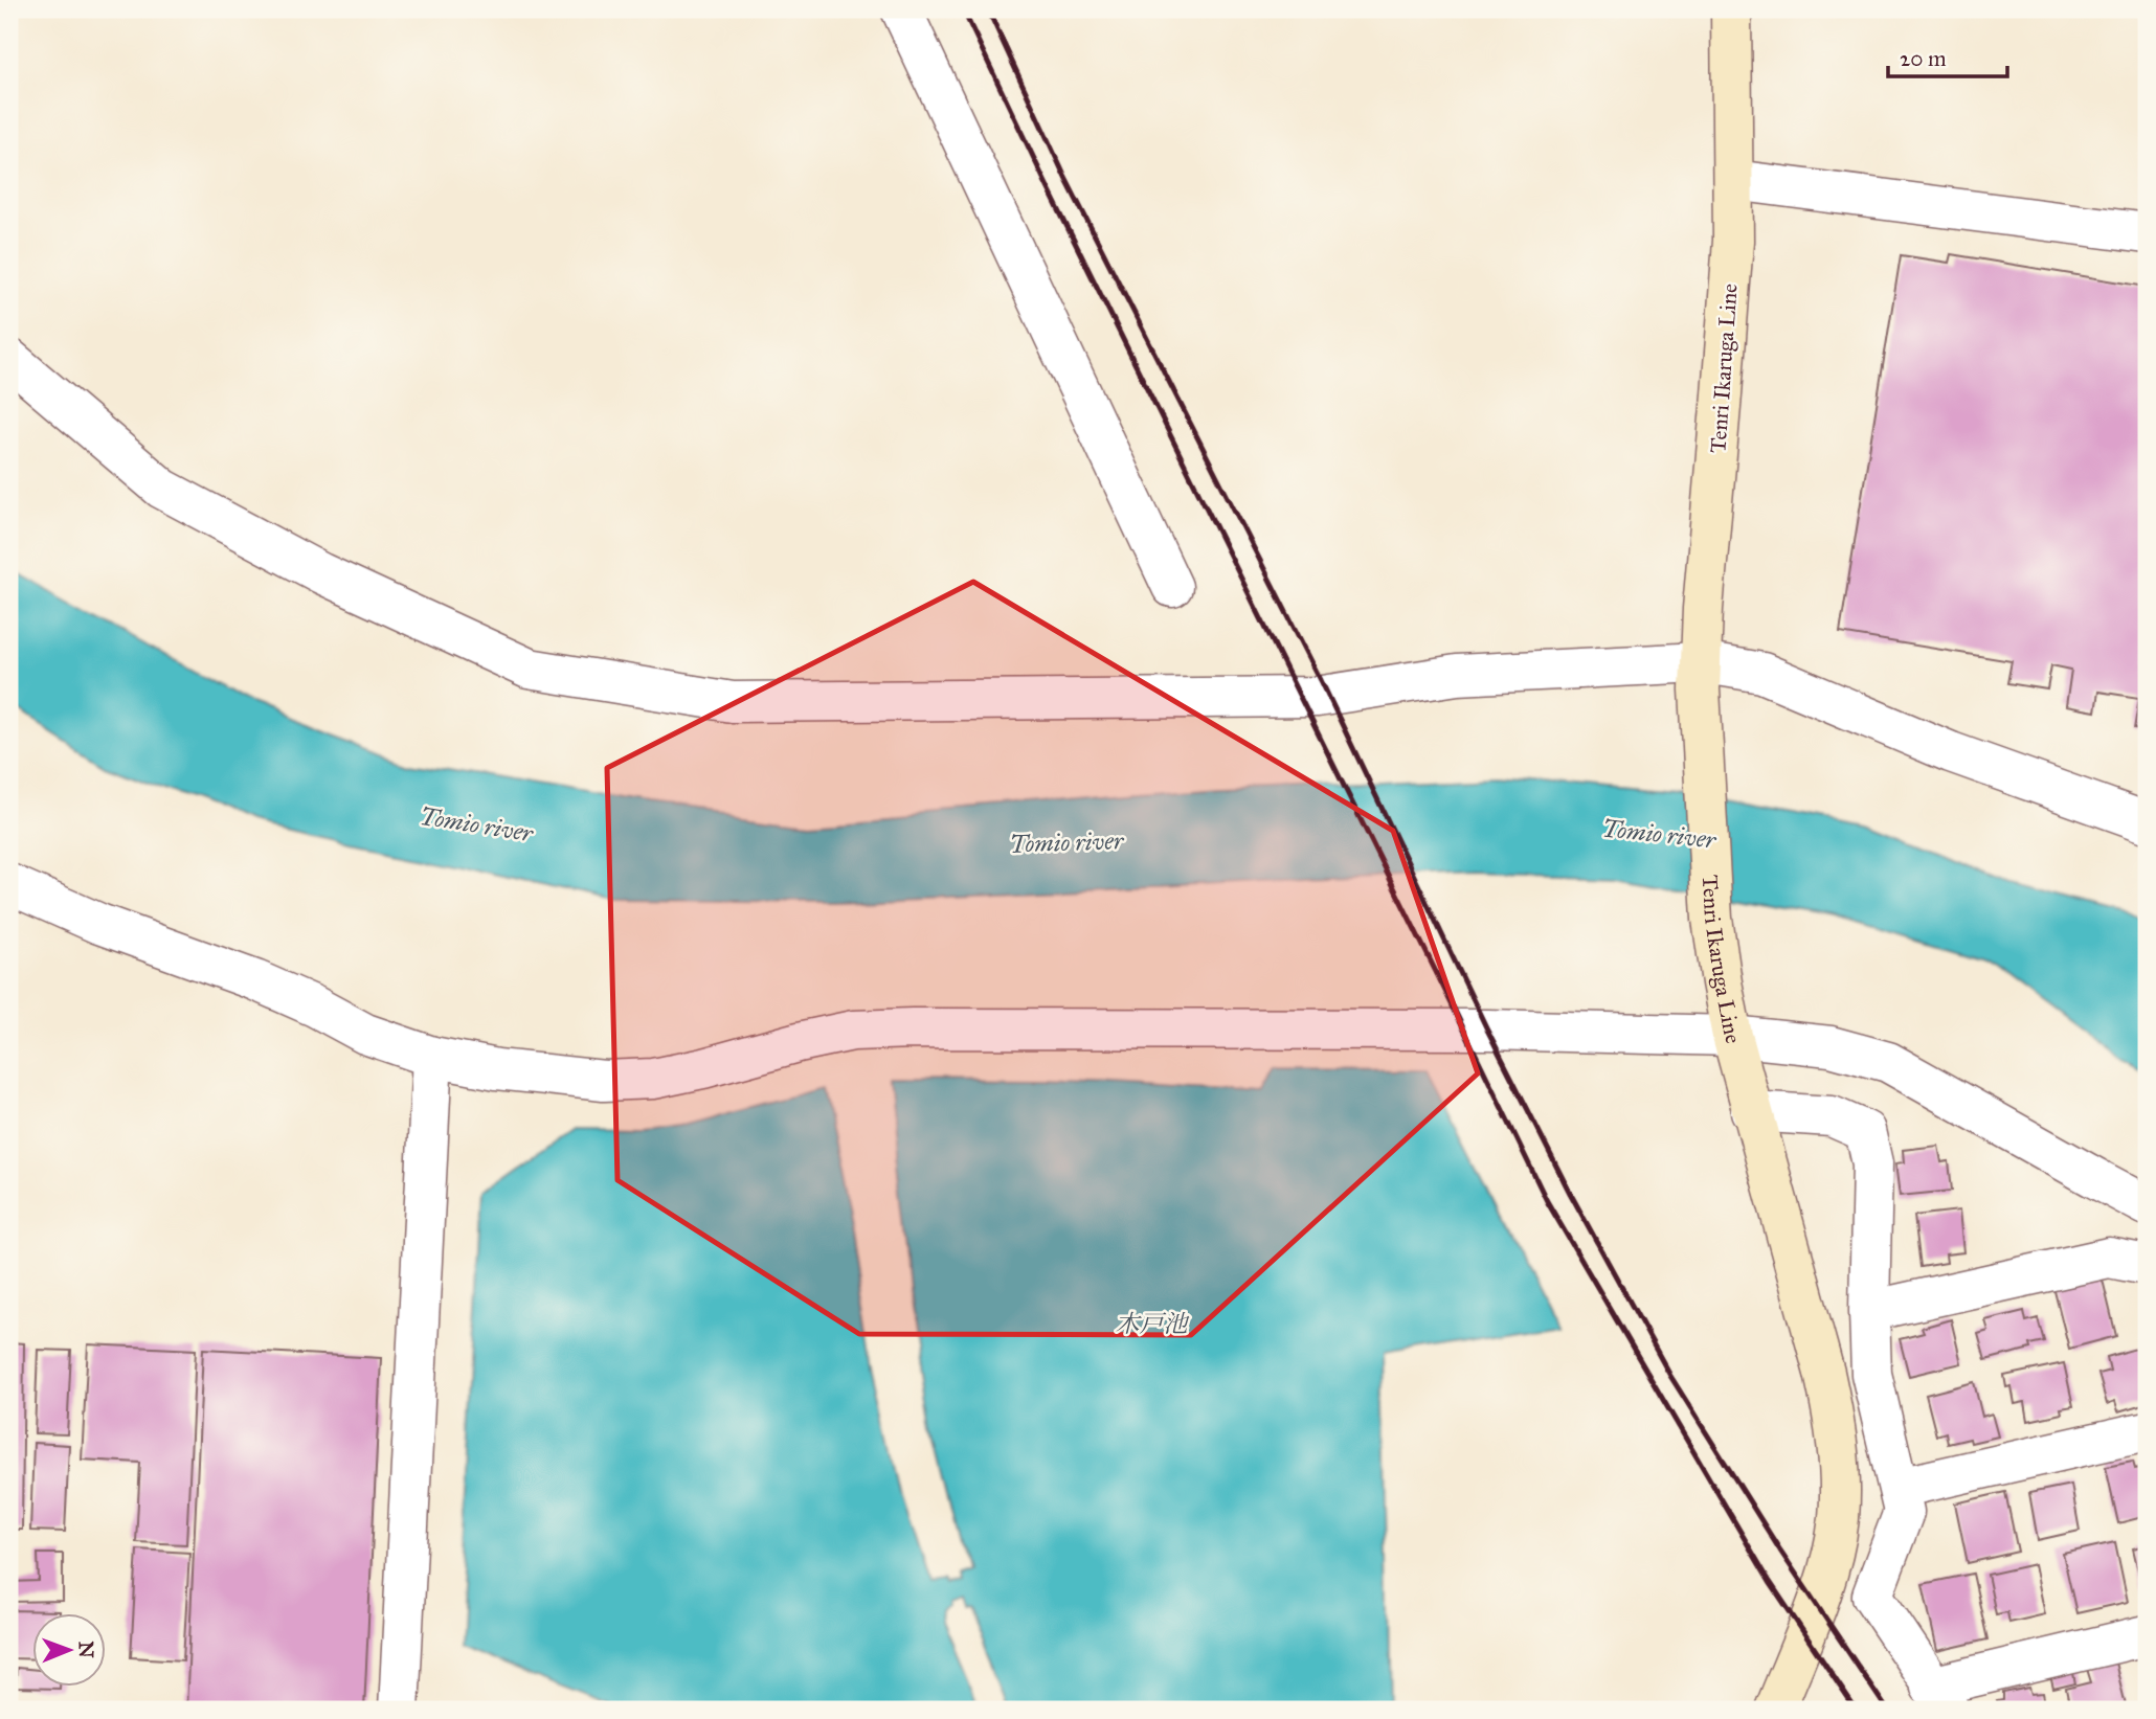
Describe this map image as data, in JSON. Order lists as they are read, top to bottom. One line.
{"streets":{"main road":["Tenri Ikaruga Line"]},"water":["Tomio river","木戸池"],"scale_bar":"20 m","north":"right"}
